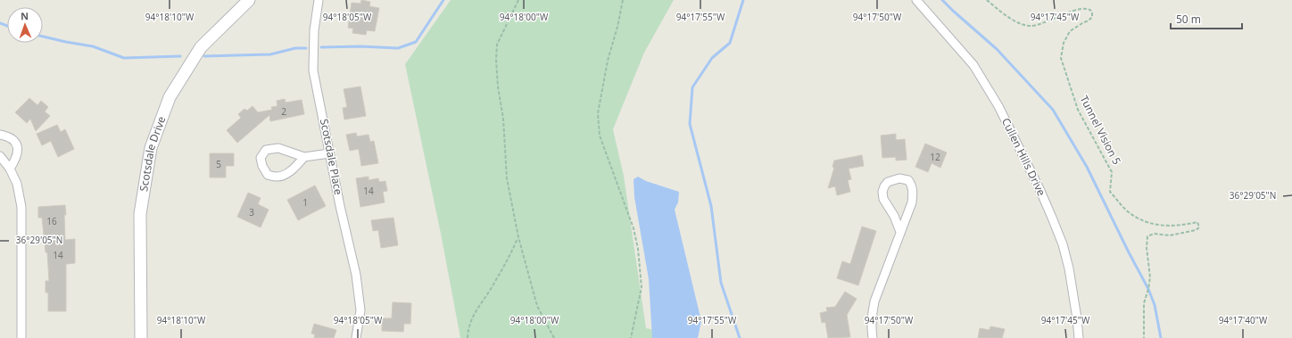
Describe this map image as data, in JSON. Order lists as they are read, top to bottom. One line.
{"streets":{"street":["Scotsdale Drive","Scotsdale Place","Cullen Hills Drive"],"path":["Tunnel Vision 5"]},"house_numbers":["2","12","5","14","1","3","16","14"],"scale_bar":"50 m","north":"top","coordinates":["94°18'10\"W","94°18'05\"W","94°18'00\"W","94°17'55\"W","94°17'50\"W","94°17'45\"W","36°29'05\"N","94°17'40\"W"]}
